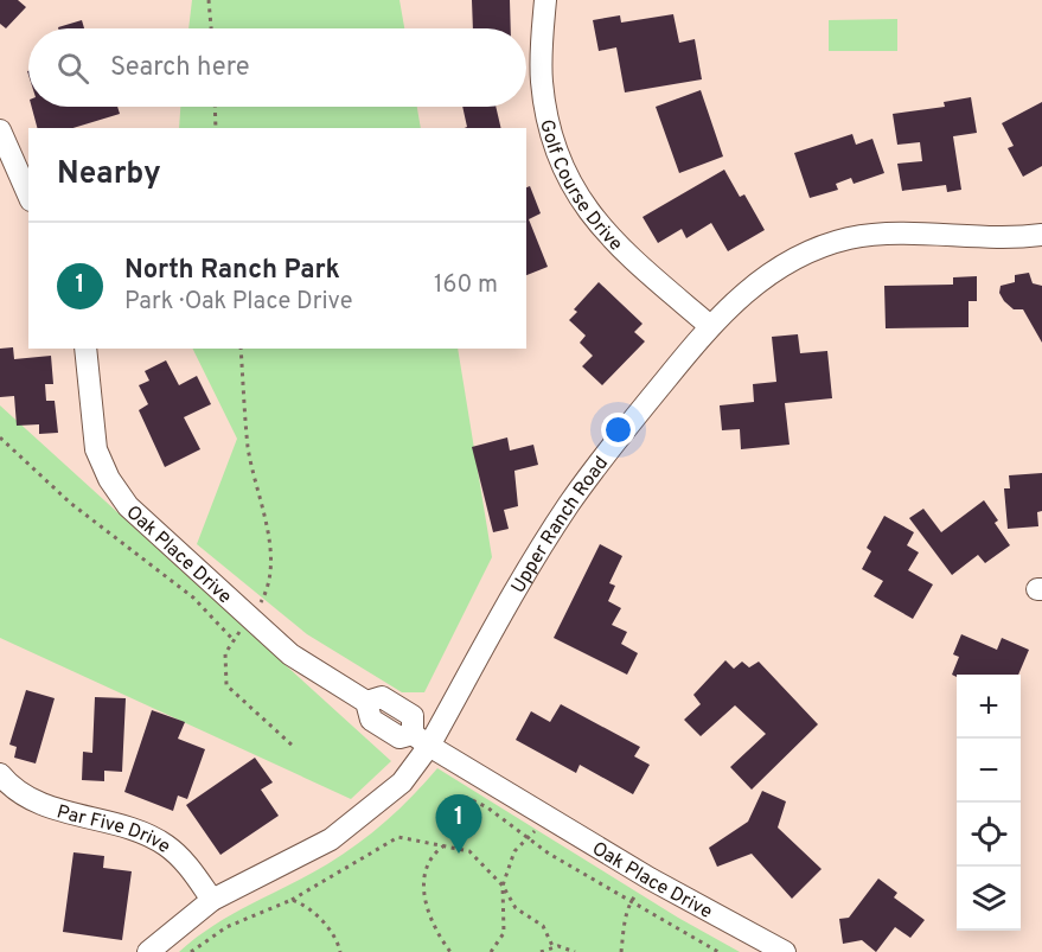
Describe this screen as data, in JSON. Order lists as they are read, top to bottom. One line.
{"streets":{"street":["Golf Course Drive","Upper Ranch Road","Oak Place Drive","Par Five Drive"]},"crossings":[["Golf Course Drive","Upper Ranch Road"],["Upper Ranch Road","Oak Place Drive"],["Upper Ranch Road","Par Five Drive"]],"page":{"search":"Search here","heading":"Nearby","list":[{"mark":"1","name":"North Ranch Park","note":"Park · Oak Place Drive","value":"160 m"}],"map_buttons":["+","−"],"pins":"1"}}
